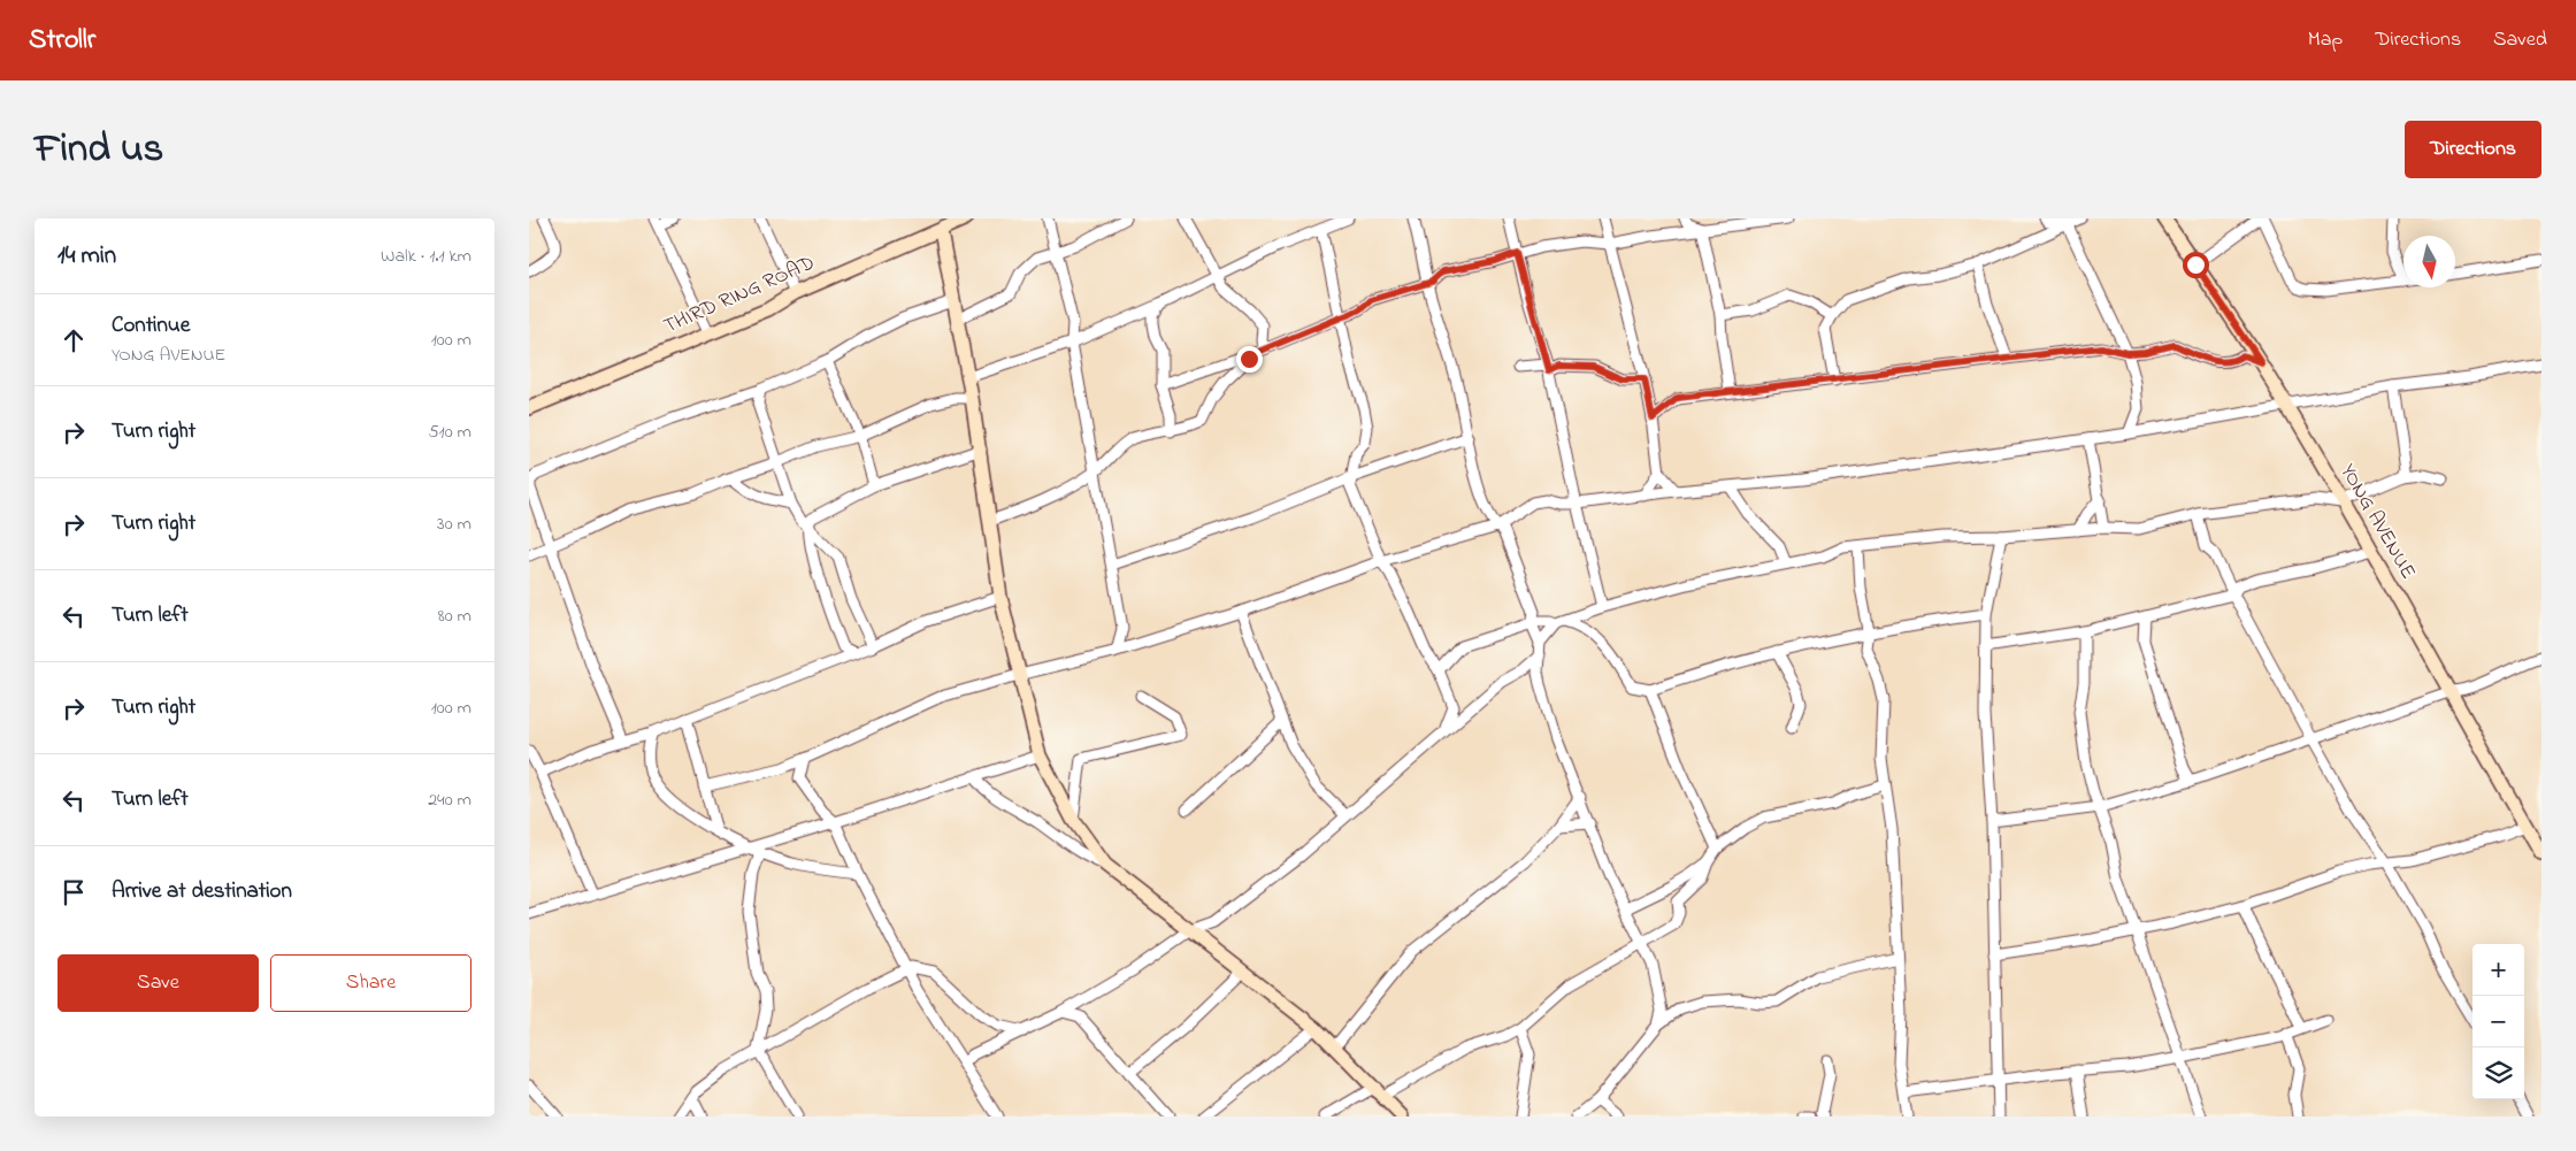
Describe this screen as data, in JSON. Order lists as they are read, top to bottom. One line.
{"streets":{"street":["THIRD RING ROAD","YONG AVENUE"]},"north":"bottom","page":{"header":"Strollr","nav":["Map","Directions","Saved"],"title":"Find us","buttons":["Directions",["Save","Share"]],"heading":["14 min","Walk · 1.1 km"],"list":[["Continue","YONG AVENUE","100 m"],["Turn right","510 m"],["Turn right","30 m"],["Turn left","80 m"],["Turn right","100 m"],["Turn left","240 m"],"Arrive at destination"],"map_buttons":["+","−"]}}
